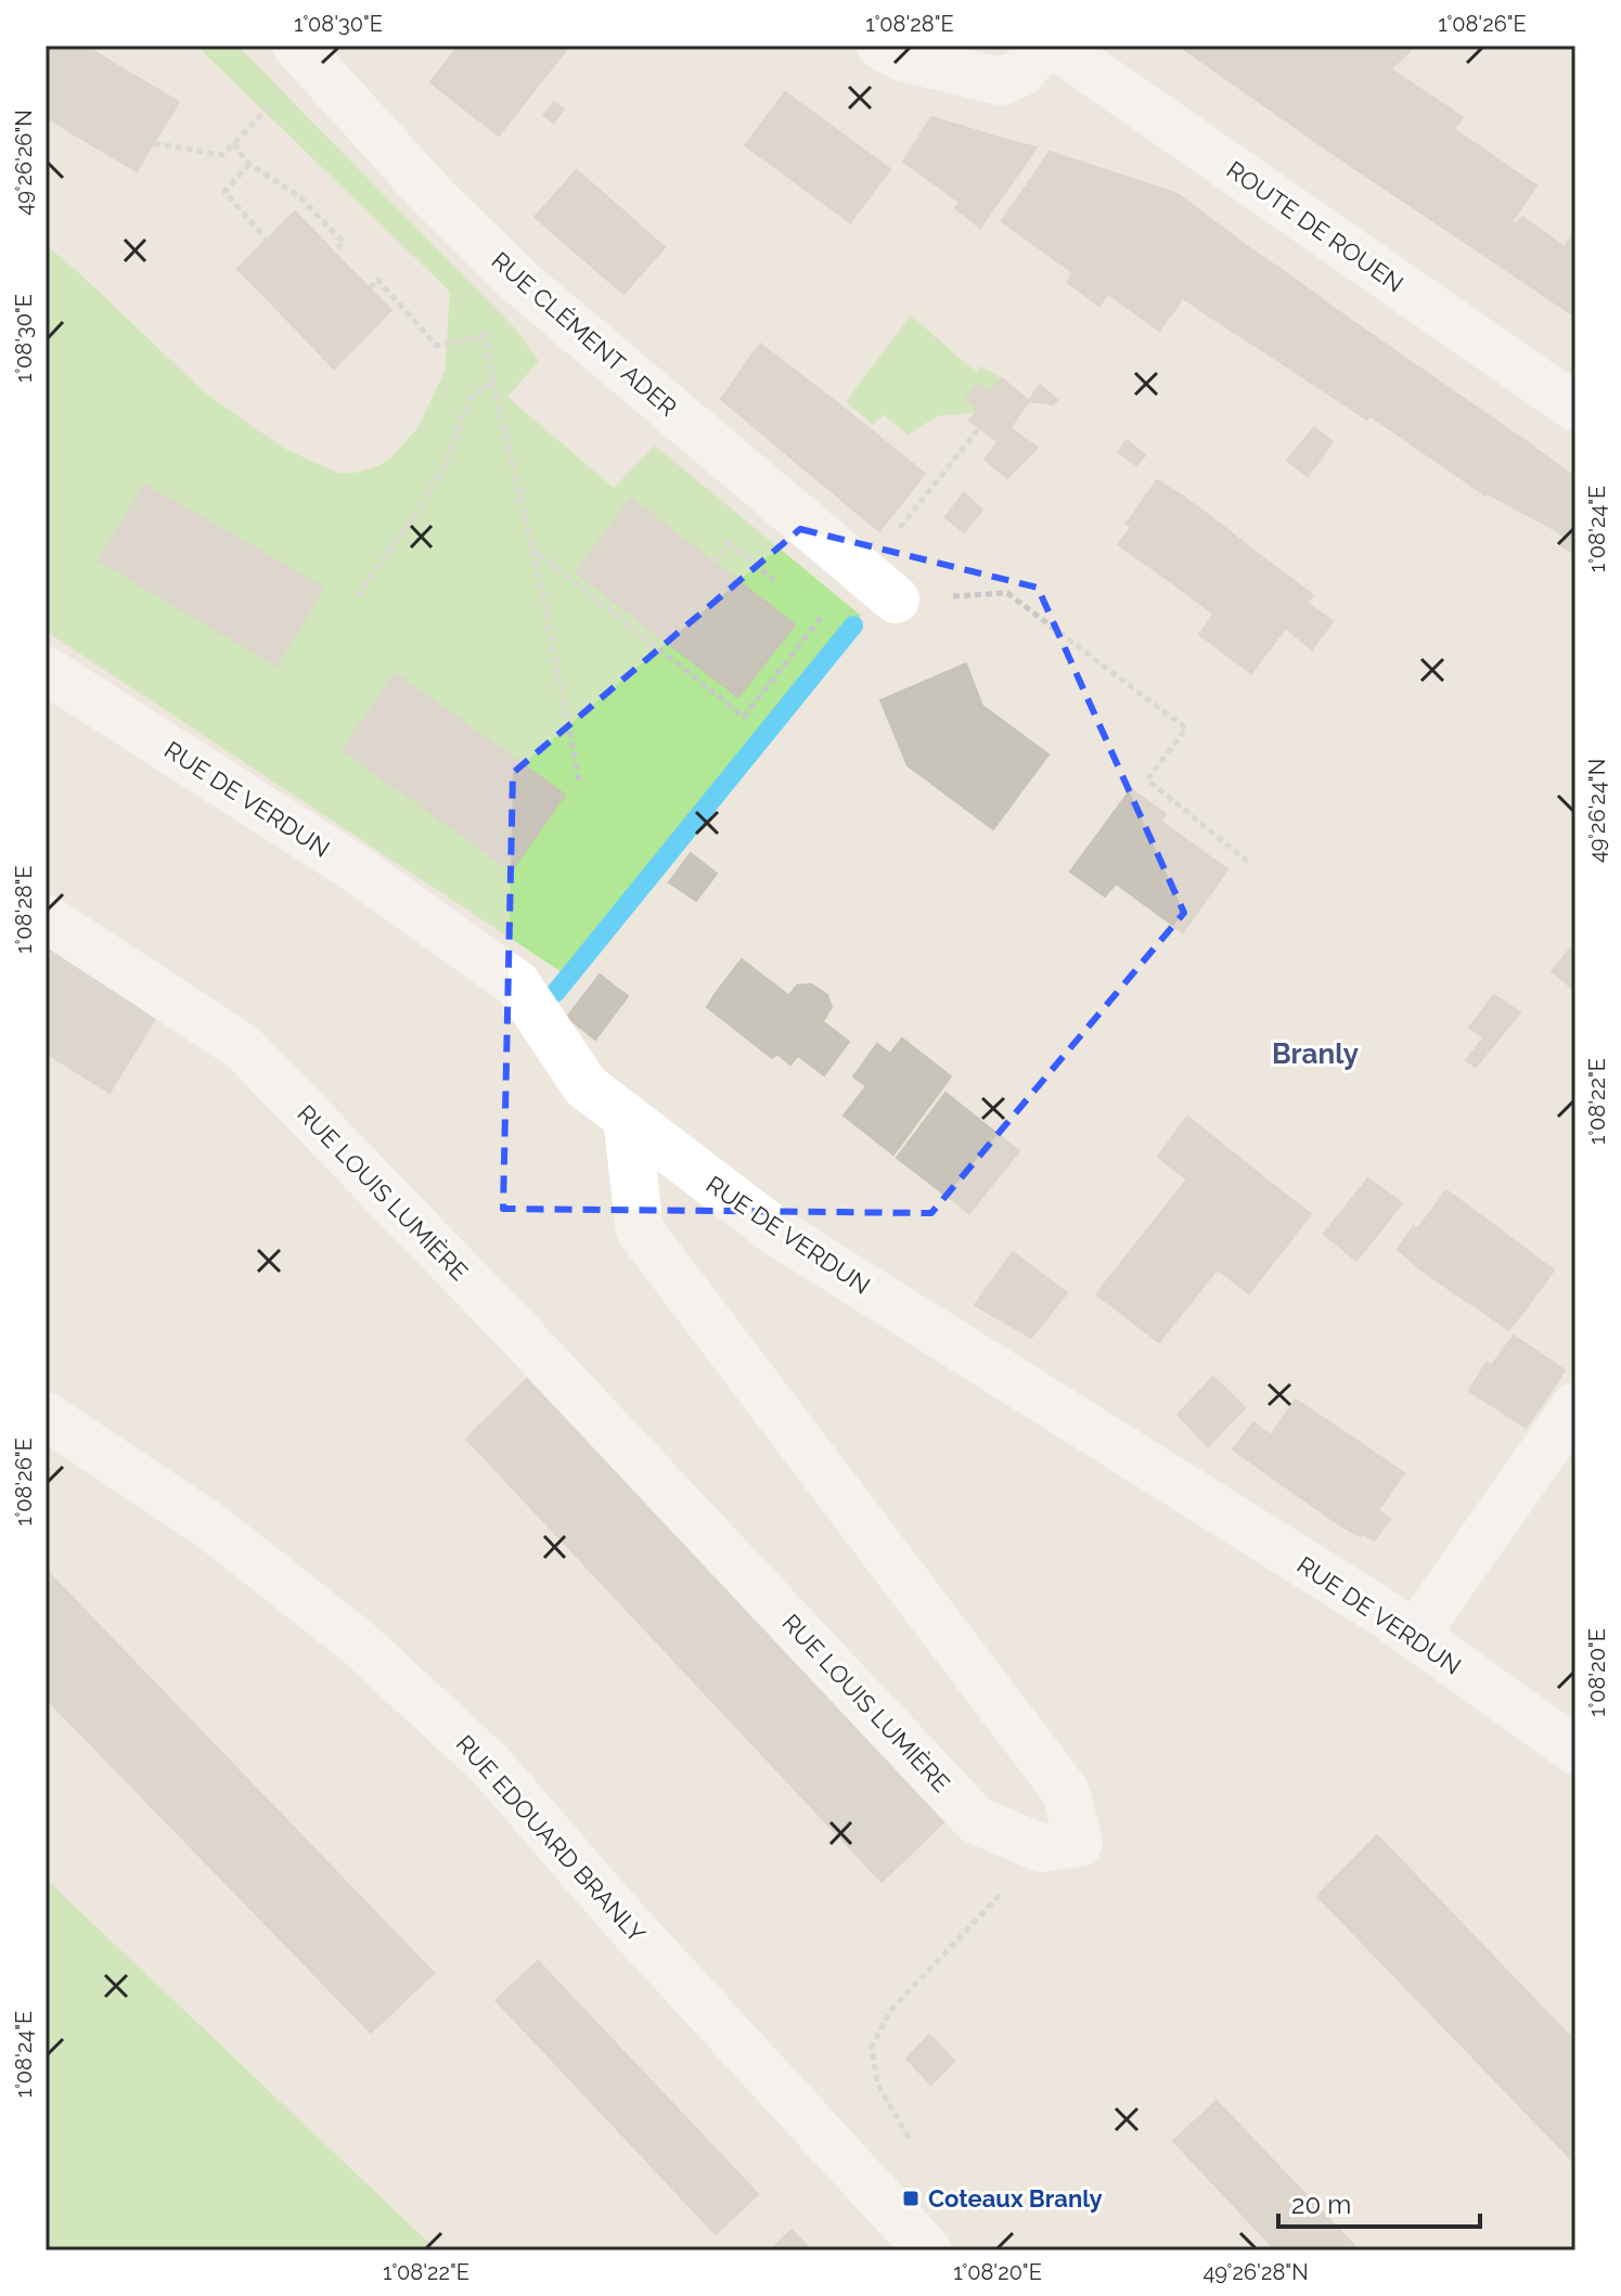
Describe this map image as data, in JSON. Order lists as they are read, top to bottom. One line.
{"streets":{"street":["ROUTE DE ROUEN","RUE CLÉMENT ADER","RUE DE VERDUN","RUE LOUIS LUMIÈRE","RUE EDOUARD BRANLY"]},"districts":["Branly"],"places":{"transit":["Coteaux Branly"]},"scale_bar":"20 m","coordinates":["1°08'30\"E","1°08'28\"E","1°08'26\"E","49°26'26\"N","1°08'24\"E","49°26'24\"N","1°08'22\"E","1°08'20\"E","49°26'28\"N"]}
